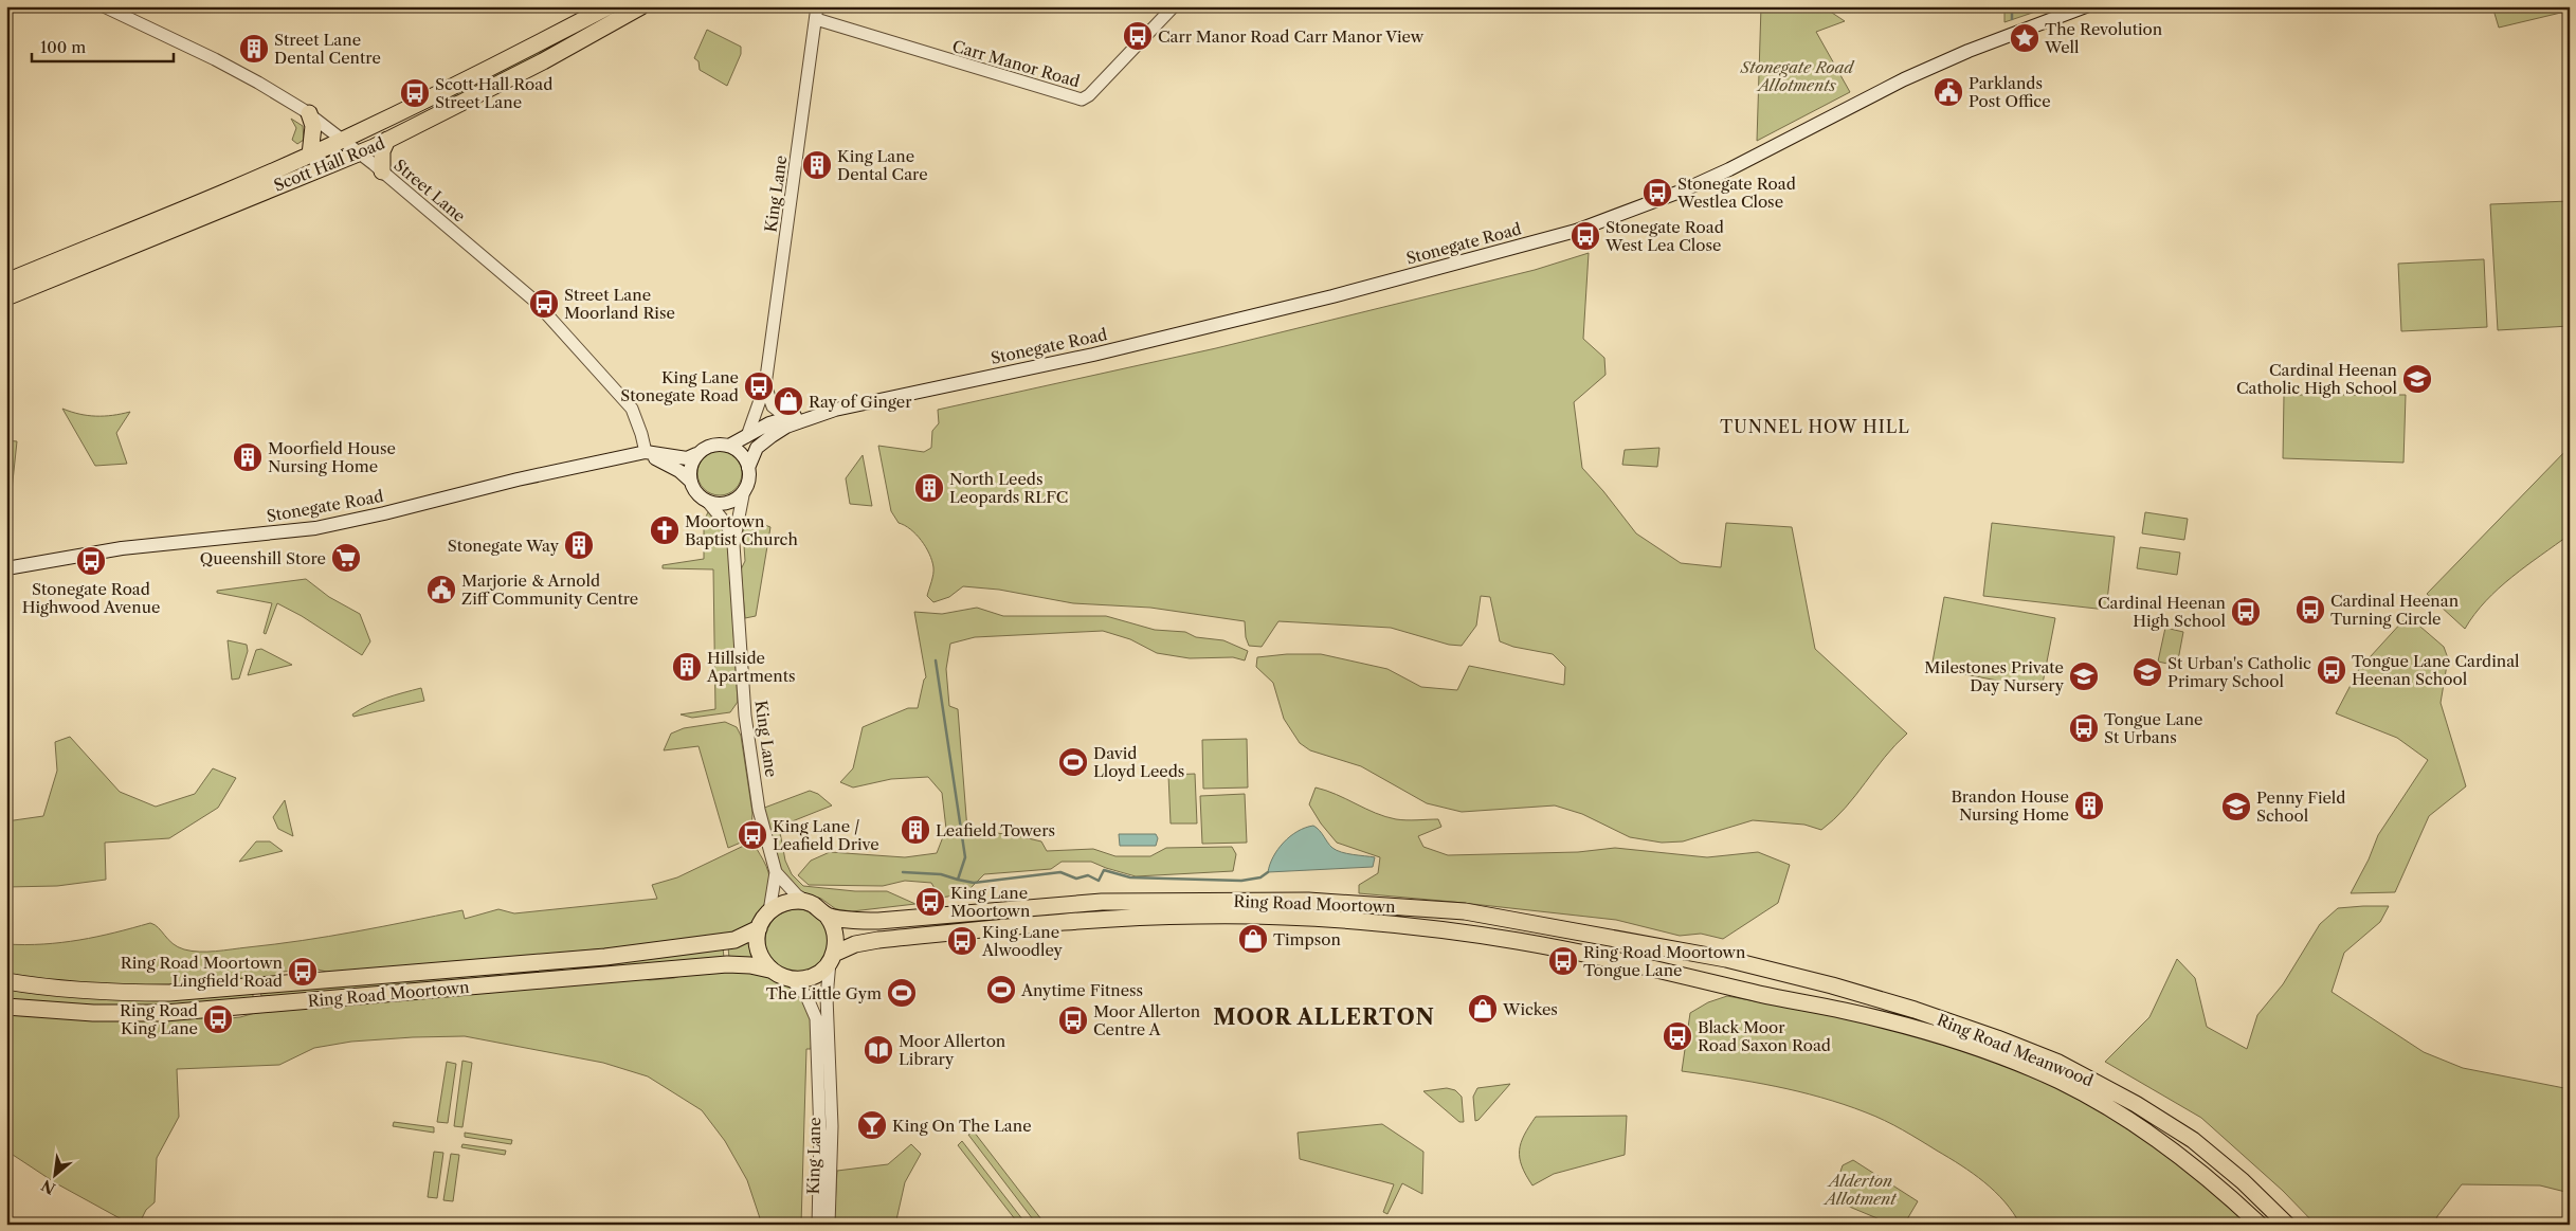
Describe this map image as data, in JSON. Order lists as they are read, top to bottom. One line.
{"streets":{"highway":["Scott Hall Road","Ring Road Moortown","Ring Road Meanwood"],"main road":["Stonegate Road"],"street":["Carr Manor Road","Street Lane","King Lane"]},"crossings":[["Carr Manor Road","King Lane"],["Scott Hall Road","Street Lane"],["Street Lane","Stonegate Road"],["King Lane","Stonegate Road"],["King Lane","Ring Road Moortown"],["Ring Road Moortown","Ring Road Meanwood"]],"districts":["TUNNEL HOW HILL","MOOR ALLERTON"],"parks":["Stonegate Road Allotments","Alderton Allotment"],"places":{"bus stop":["Carr Manor Road Carr Manor View","Scott Hall Road Street Lane","Stonegate Road Westlea Close","Stonegate Road West Lea Close","Street Lane Moorland Rise","King Lane Stonegate Road","Stonegate Road Highwood Avenue","Cardinal Heenan Turning Circle","Cardinal Heenan High School","Tongue Lane Cardinal Heenan School","Tongue Lane St Urbans","King Lane / Leafield Drive","King Lane Moortown","King Lane Alwoodley","Ring Road Moortown Tongue Lane","Ring Road Moortown Lingfield Road","Ring Road King Lane","Moor Allerton Centre A","Black Moor Road Saxon Road"],"place":["The Revolution Well"],"building":["Street Lane Dental Centre","King Lane Dental Care","Moorfield House Nursing Home","North Leeds Leopards RLFC","Stonegate Way","Hillside Apartments","Brandon House Nursing Home","Leafield Towers"],"public building":["Parklands Post Office","Marjorie & Arnold Ziff Community Centre"],"school or university":["Cardinal Heenan Catholic High School","St Urban's Catholic Primary School","Milestones Private Day Nursery","Penny Field School"],"shop":["Ray of Ginger","Timpson","Wickes"],"church":["Moortown Baptist Church"],"supermarket":["Queenshill Store"],"sports":["David Lloyd Leeds","Anytime Fitness","The Little Gym"],"library":["Moor Allerton Library"],"bar":["King On The Lane"]},"scale_bar":"100 m","north":"bottom left"}
